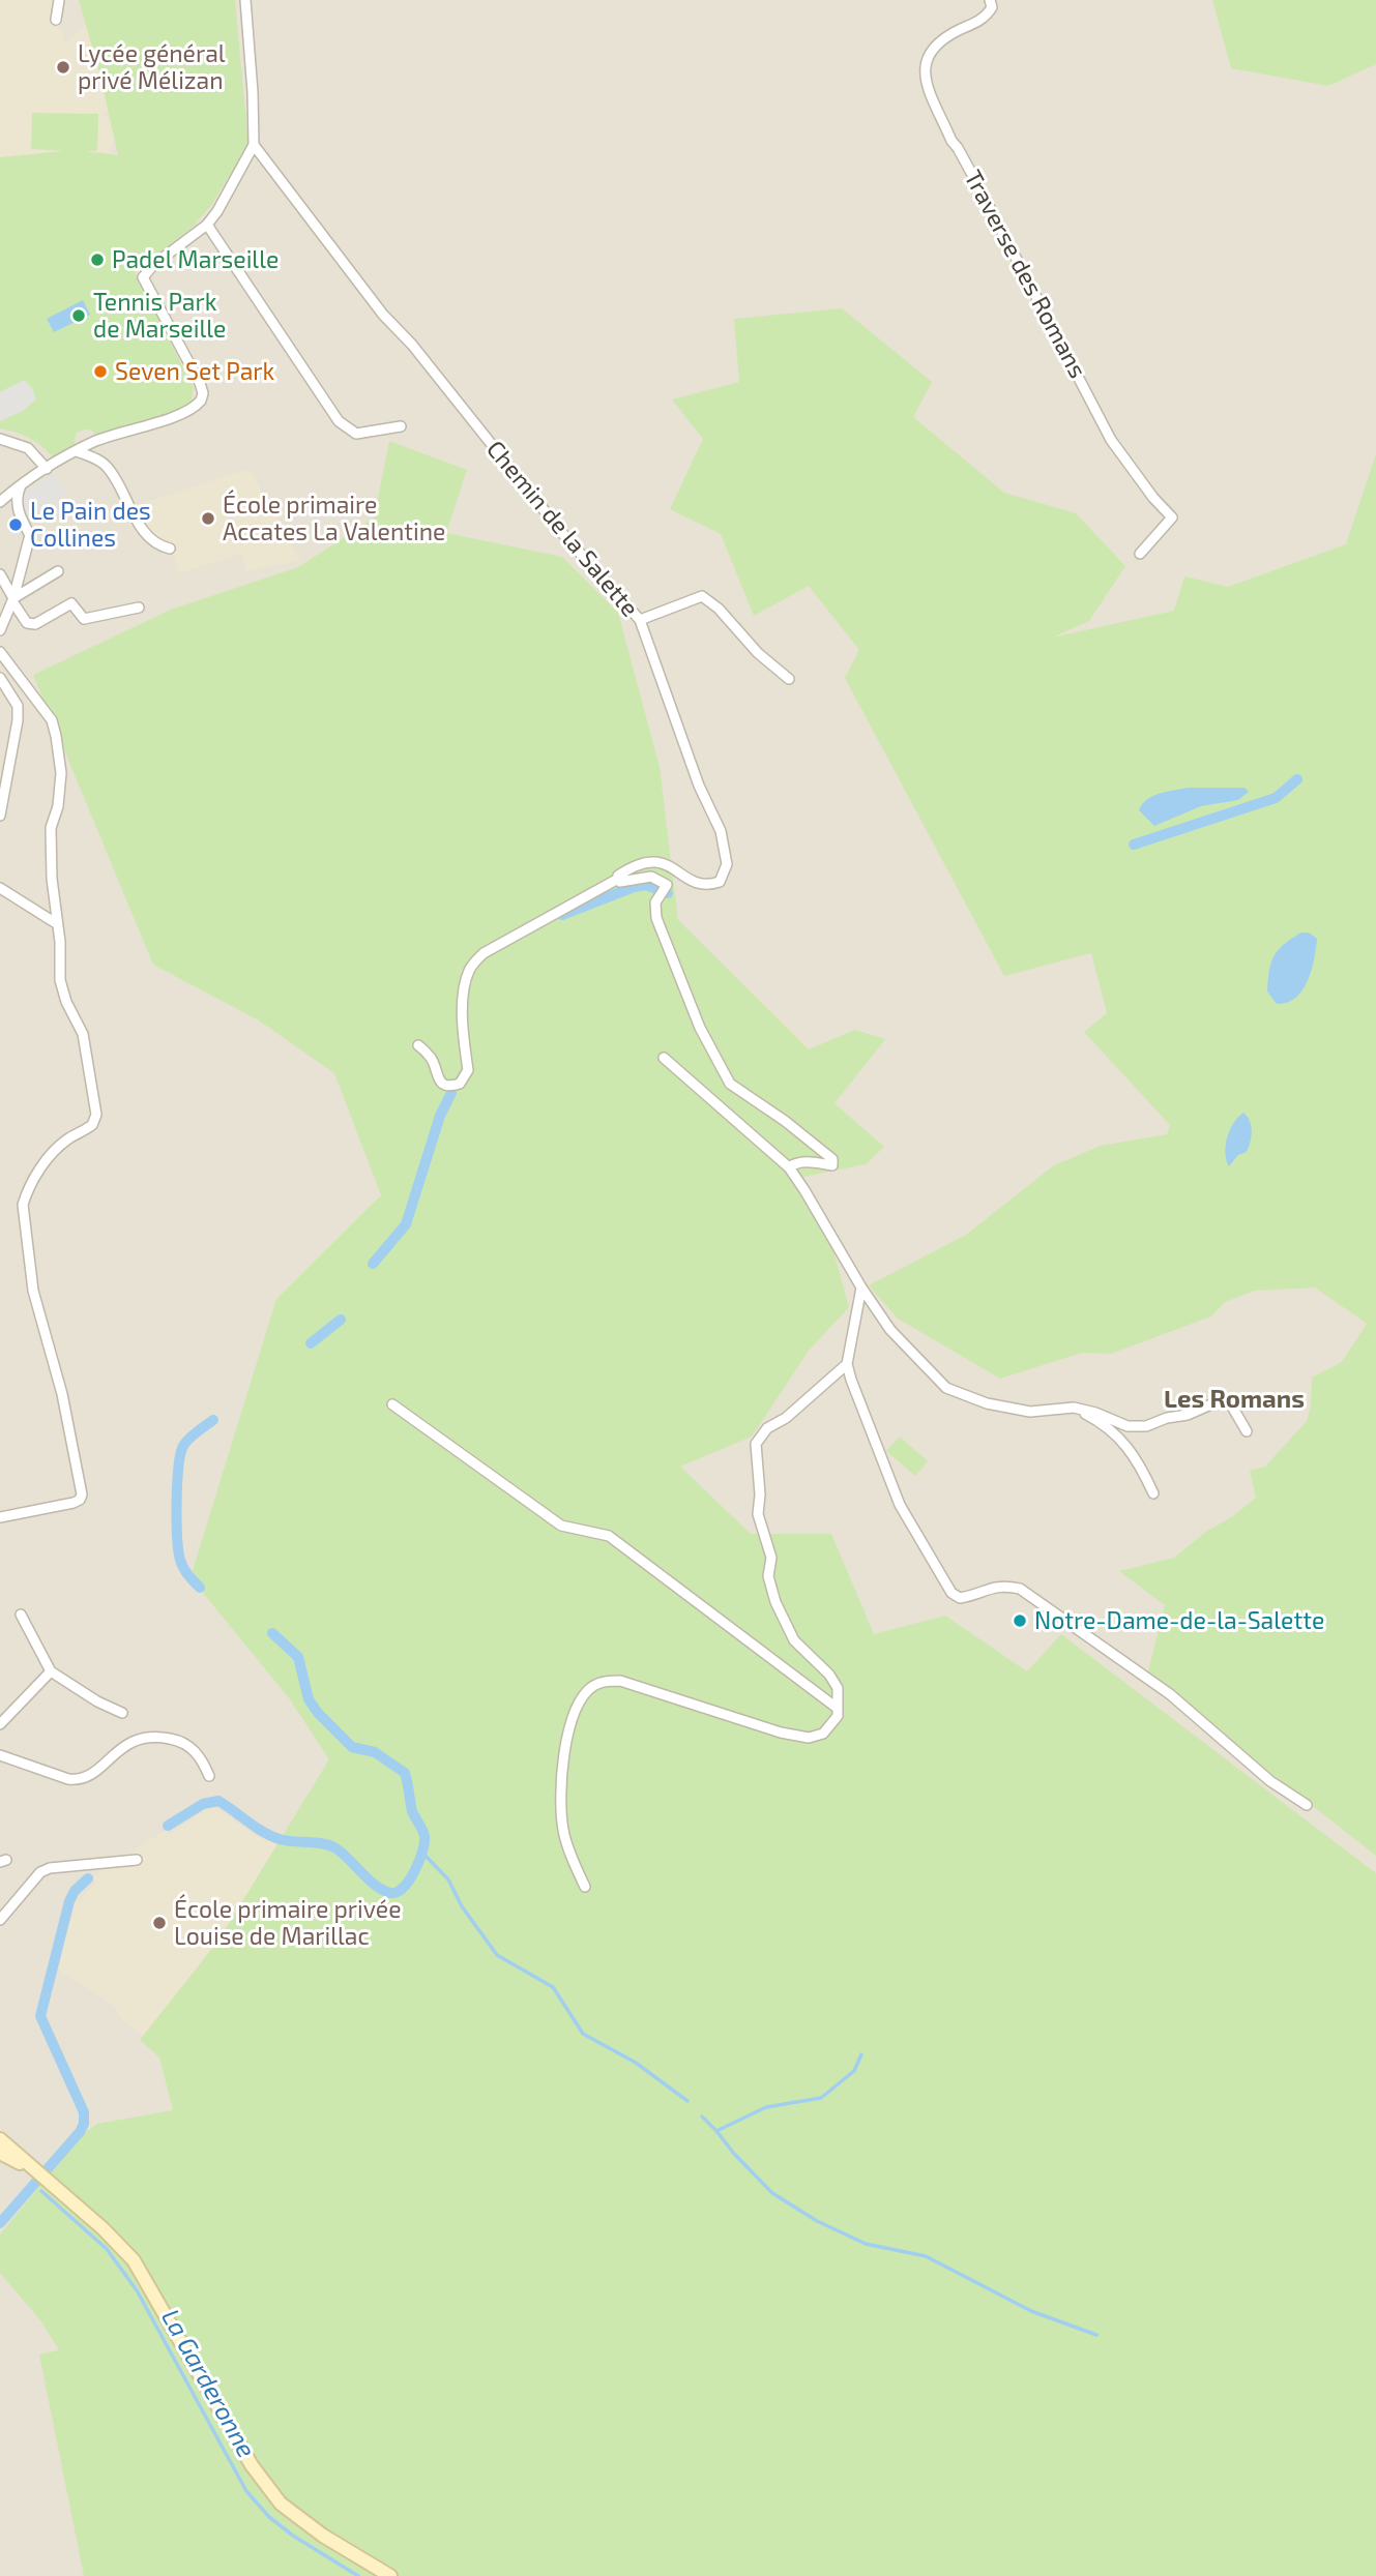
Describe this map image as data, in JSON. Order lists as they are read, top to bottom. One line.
{"streets":{"street":["Traverse des Romans","Chemin de la Salette"]},"districts":["Les Romans"],"water":["La Garderonne"],"places":["Lycée général privé Mélizan","Padel Marseille","Tennis Park de Marseille","Seven Set Park","École primaire Accates La Valentine","Le Pain des Collines","Notre-Dame-de-la-Salette","École primaire privée Louise de Marillac"]}
